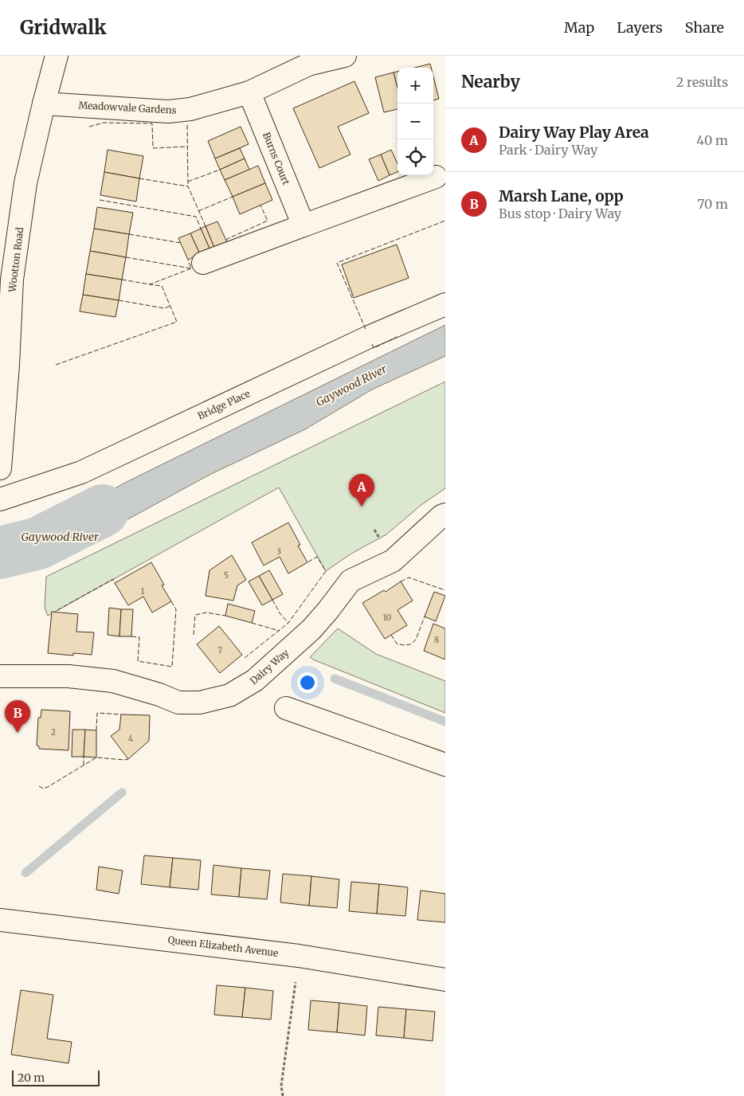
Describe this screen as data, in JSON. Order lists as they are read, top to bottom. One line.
{"streets":{"street":["Meadowvale Gardens","Burns Court","Wootton Road","Bridge Place","Dairy Way","Queen Elizabeth Avenue"]},"crossings":[["Meadowvale Gardens","Burns Court"],["Meadowvale Gardens","Wootton Road"]],"water":["Gaywood River"],"house_numbers":["3","5","1","10","8","7","2","4"],"scale_bar":"20 m","page":{"header":"Gridwalk","nav":["Map","Layers","Share"],"heading":["Nearby","2 results"],"map_buttons":["+","−"],"list":[{"mark":"A","name":"Dairy Way Play Area","note":"Park · Dairy Way","value":"40 m"},{"mark":"B","name":"Marsh Lane, opp","note":"Bus stop · Dairy Way","value":"70 m"}],"pins":["A","B"],"scale":"20 m"}}
